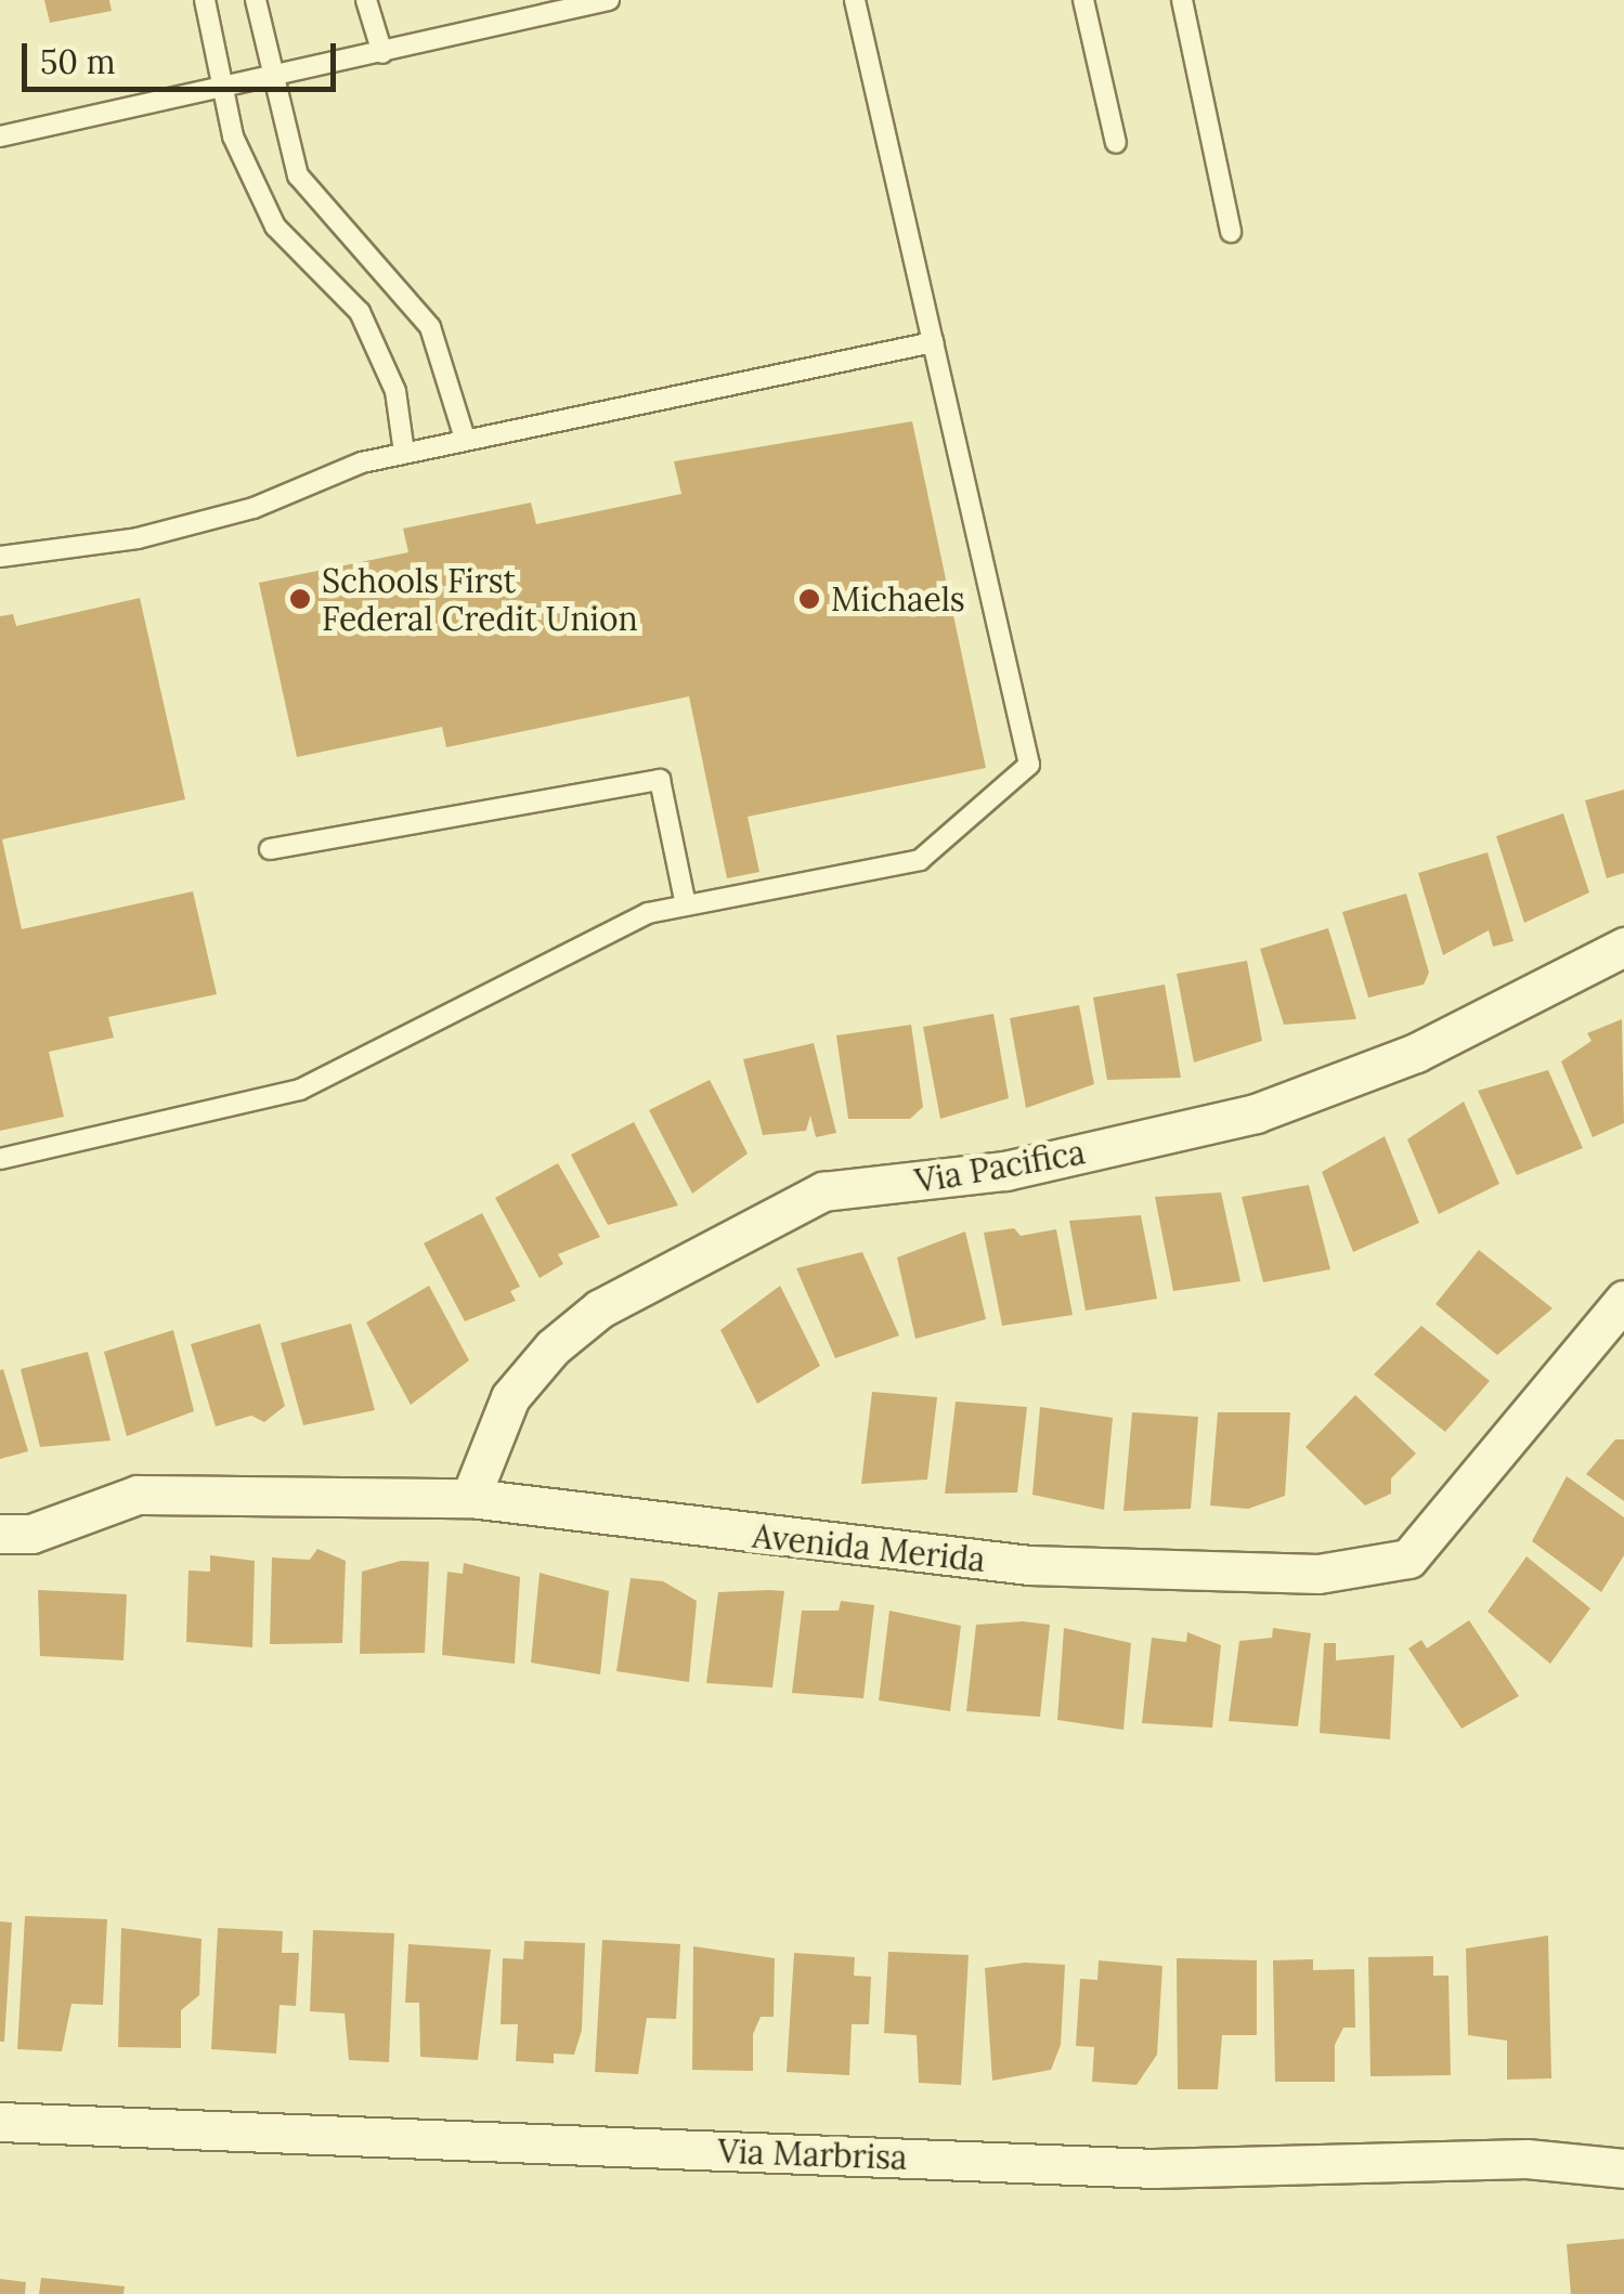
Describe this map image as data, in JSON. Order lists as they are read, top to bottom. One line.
{"streets":{"street":["Via Pacifica","Avenida Merida","Via Marbrisa"]},"crossings":[["Via Pacifica","Avenida Merida"]],"places":["Schools First Federal Credit Union","Michaels"],"scale_bar":"50 m"}
